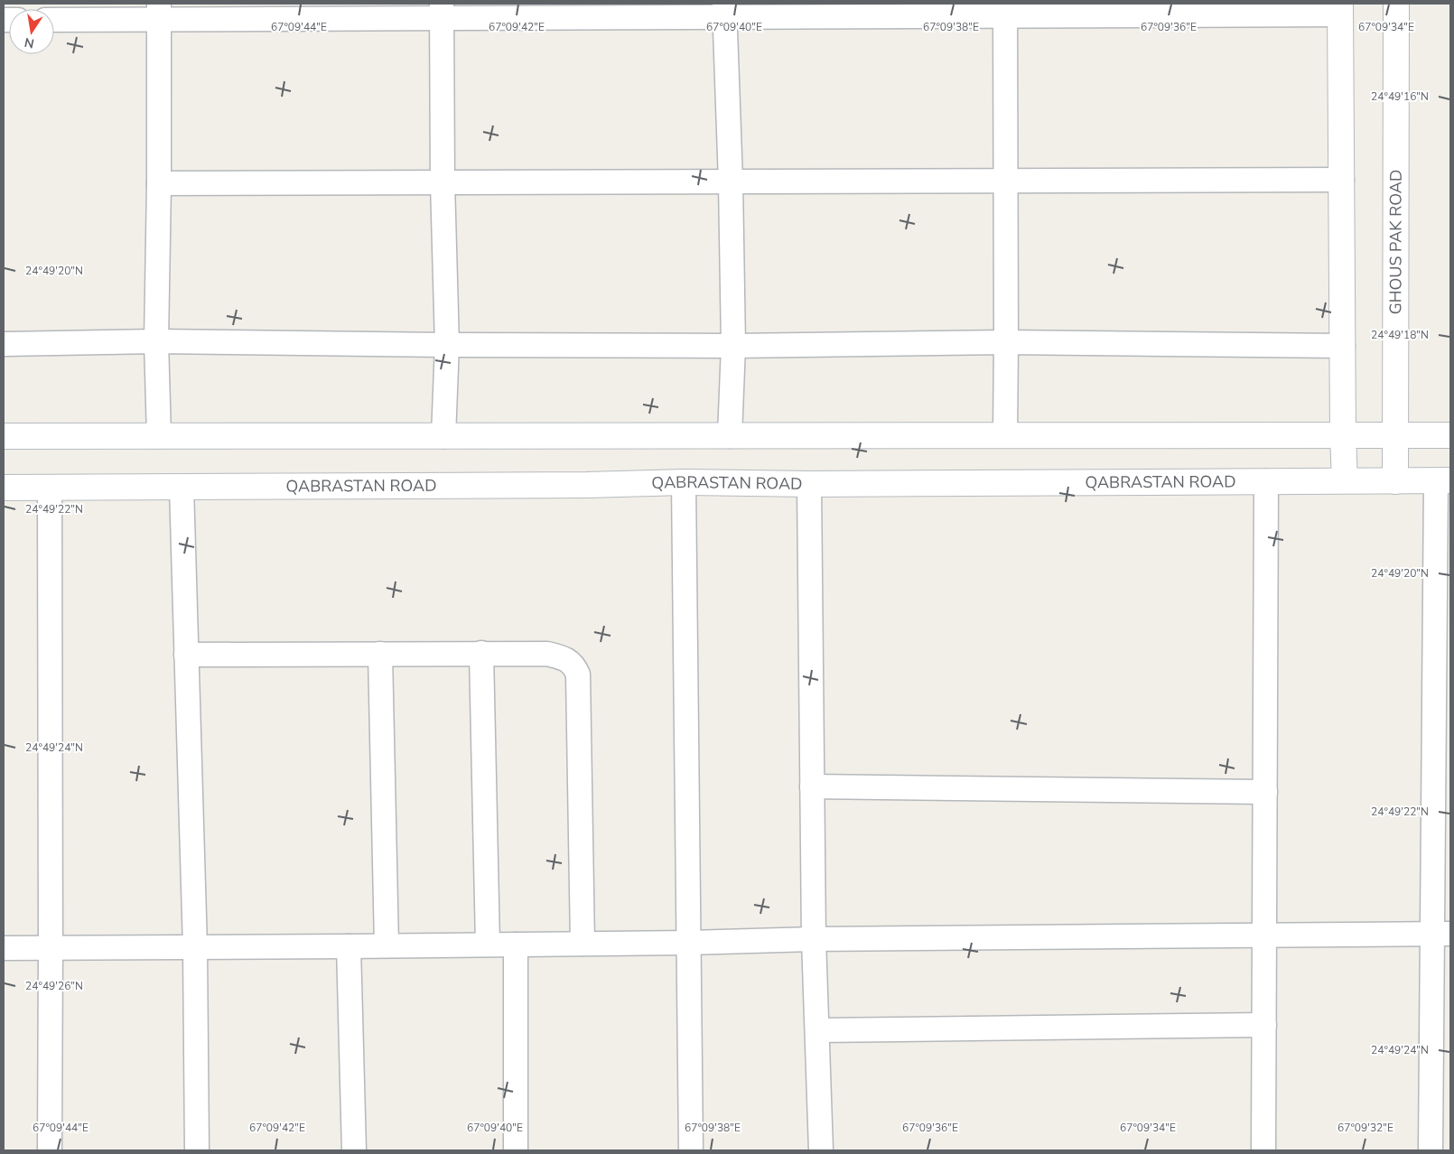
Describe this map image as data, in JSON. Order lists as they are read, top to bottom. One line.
{"streets":{"main road":["GHOUS PAK ROAD","QABRASTAN ROAD"]},"crossings":[["GHOUS PAK ROAD","QABRASTAN ROAD"]],"north":"bottom","coordinates":["67°09'44\"E","67°09'42\"E","67°09'40\"E","67°09'38\"E","67°09'36\"E","67°09'34\"E","24°49'16\"N","24°49'20\"N","24°49'18\"N","24°49'22\"N","24°49'24\"N","24°49'26\"N","67°09'32\"E"]}
